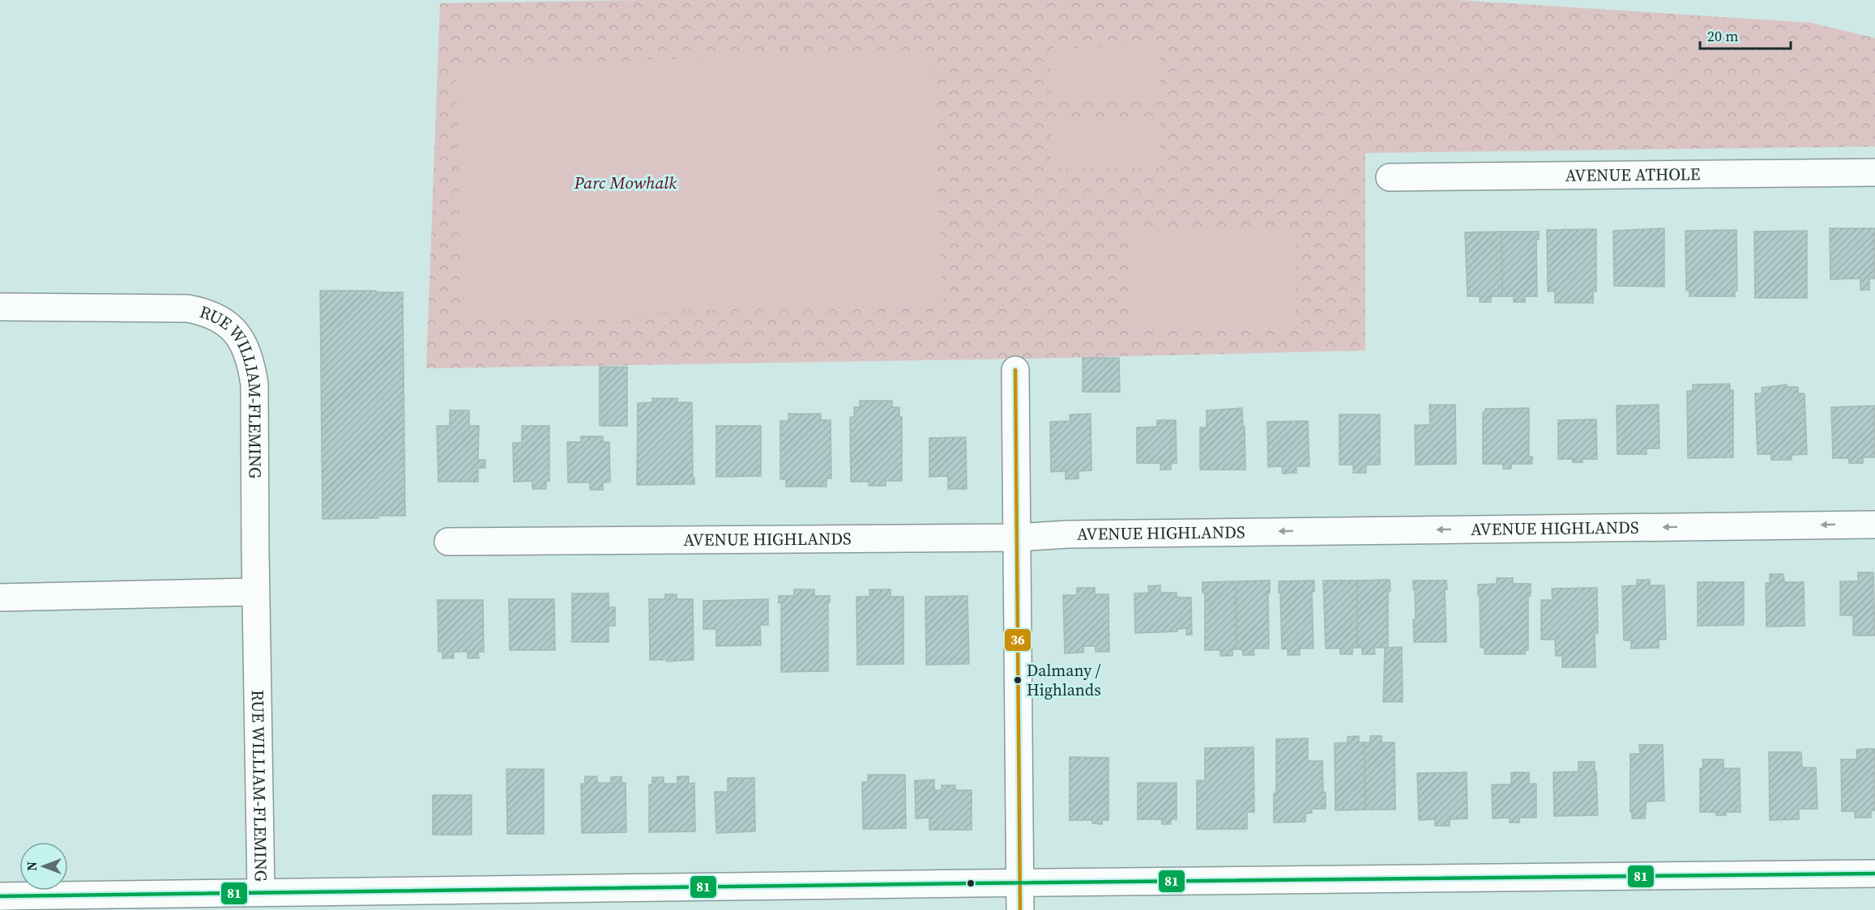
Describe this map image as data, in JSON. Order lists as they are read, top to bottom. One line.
{"streets":{"street":["AVENUE ATHOLE","RUE WILLIAM-FLEMING","AVENUE HIGHLANDS"]},"one_way":["AVENUE HIGHLANDS"],"parks":["Parc Mowhalk"],"places":["Dalmany / Highlands"],"lines":["transit line 36","transit line 81"],"scale_bar":"20 m","north":"left"}
